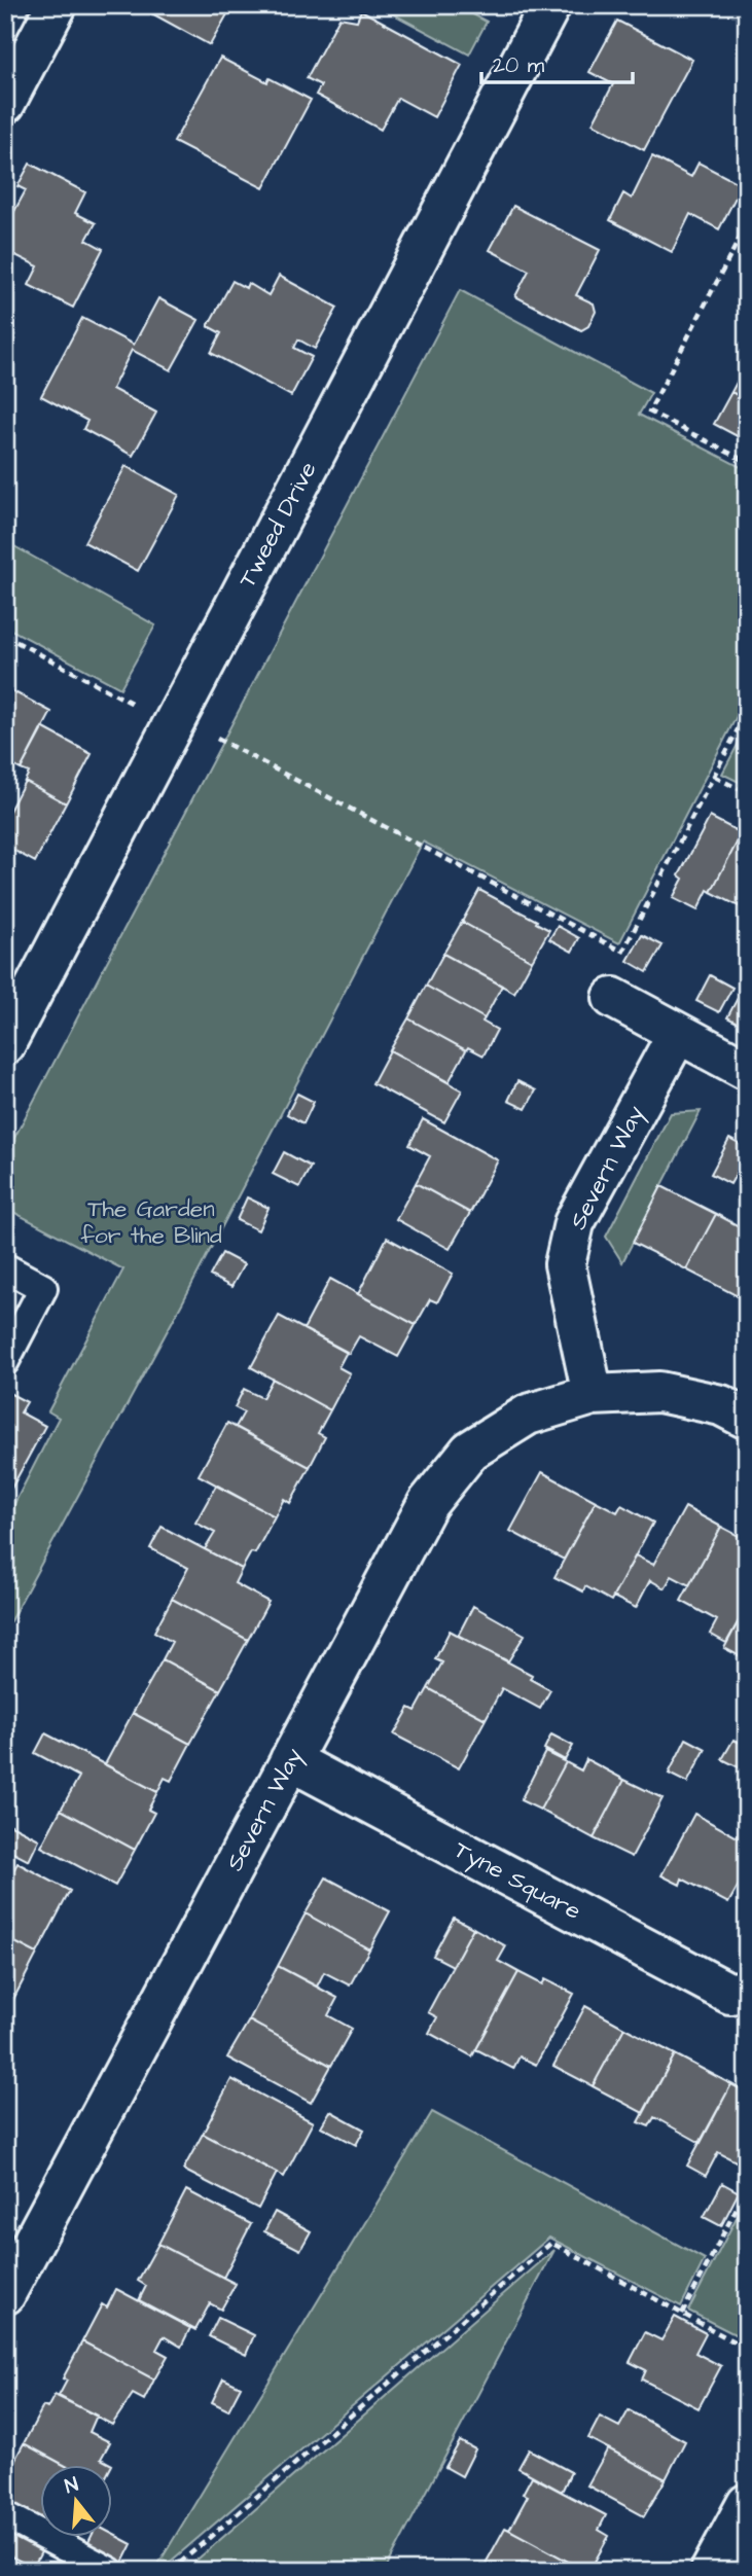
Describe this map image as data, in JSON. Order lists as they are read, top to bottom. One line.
{"streets":{"street":["Tweed Drive","Severn Way","Tyne Square"]},"crossings":[["Severn Way","Tyne Square"]],"parks":["The Garden for the Blind"],"scale_bar":"20 m","north":"top"}
